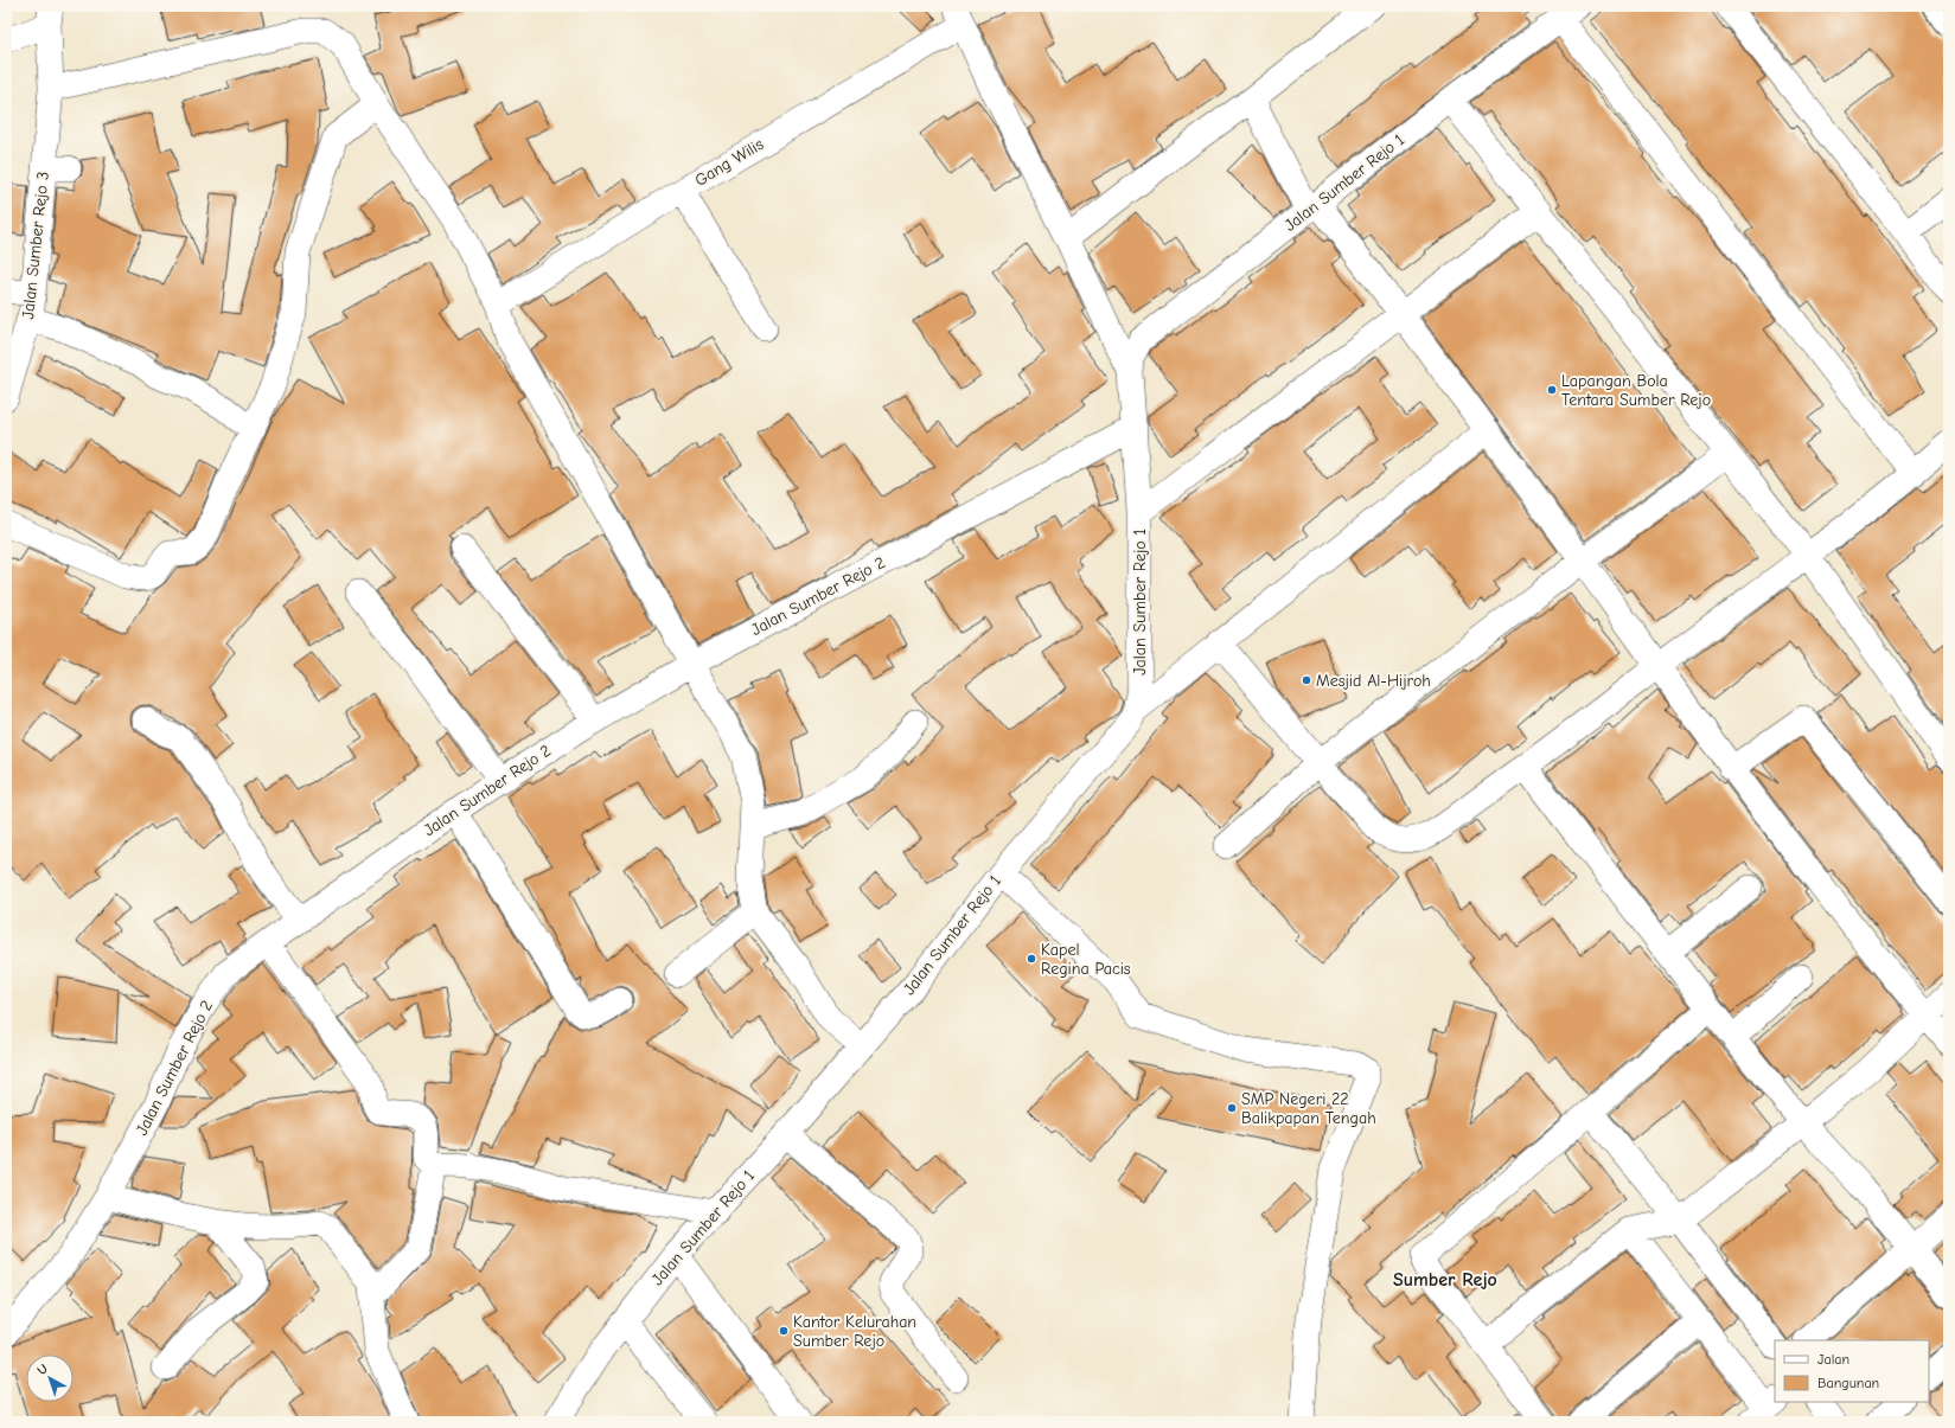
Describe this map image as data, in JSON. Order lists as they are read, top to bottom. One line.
{"streets":{"street":["Gang Wilis","Jalan Sumber Rejo 1","Jalan Sumber Rejo 3","Jalan Sumber Rejo 2"]},"crossings":[["Gang Wilis","Jalan Sumber Rejo 1"],["Jalan Sumber Rejo 1","Jalan Sumber Rejo 2"]],"districts":["Sumber Rejo"],"places":["Lapangan Bola Tentara Sumber Rejo","Mesjid Al-Hijroh","Kapel Regina Pacis","SMP Negeri 22 Balikpapan Tengah","Kantor Kelurahan Sumber Rejo"],"legend":["Jalan","Bangunan"],"north":"top left"}
